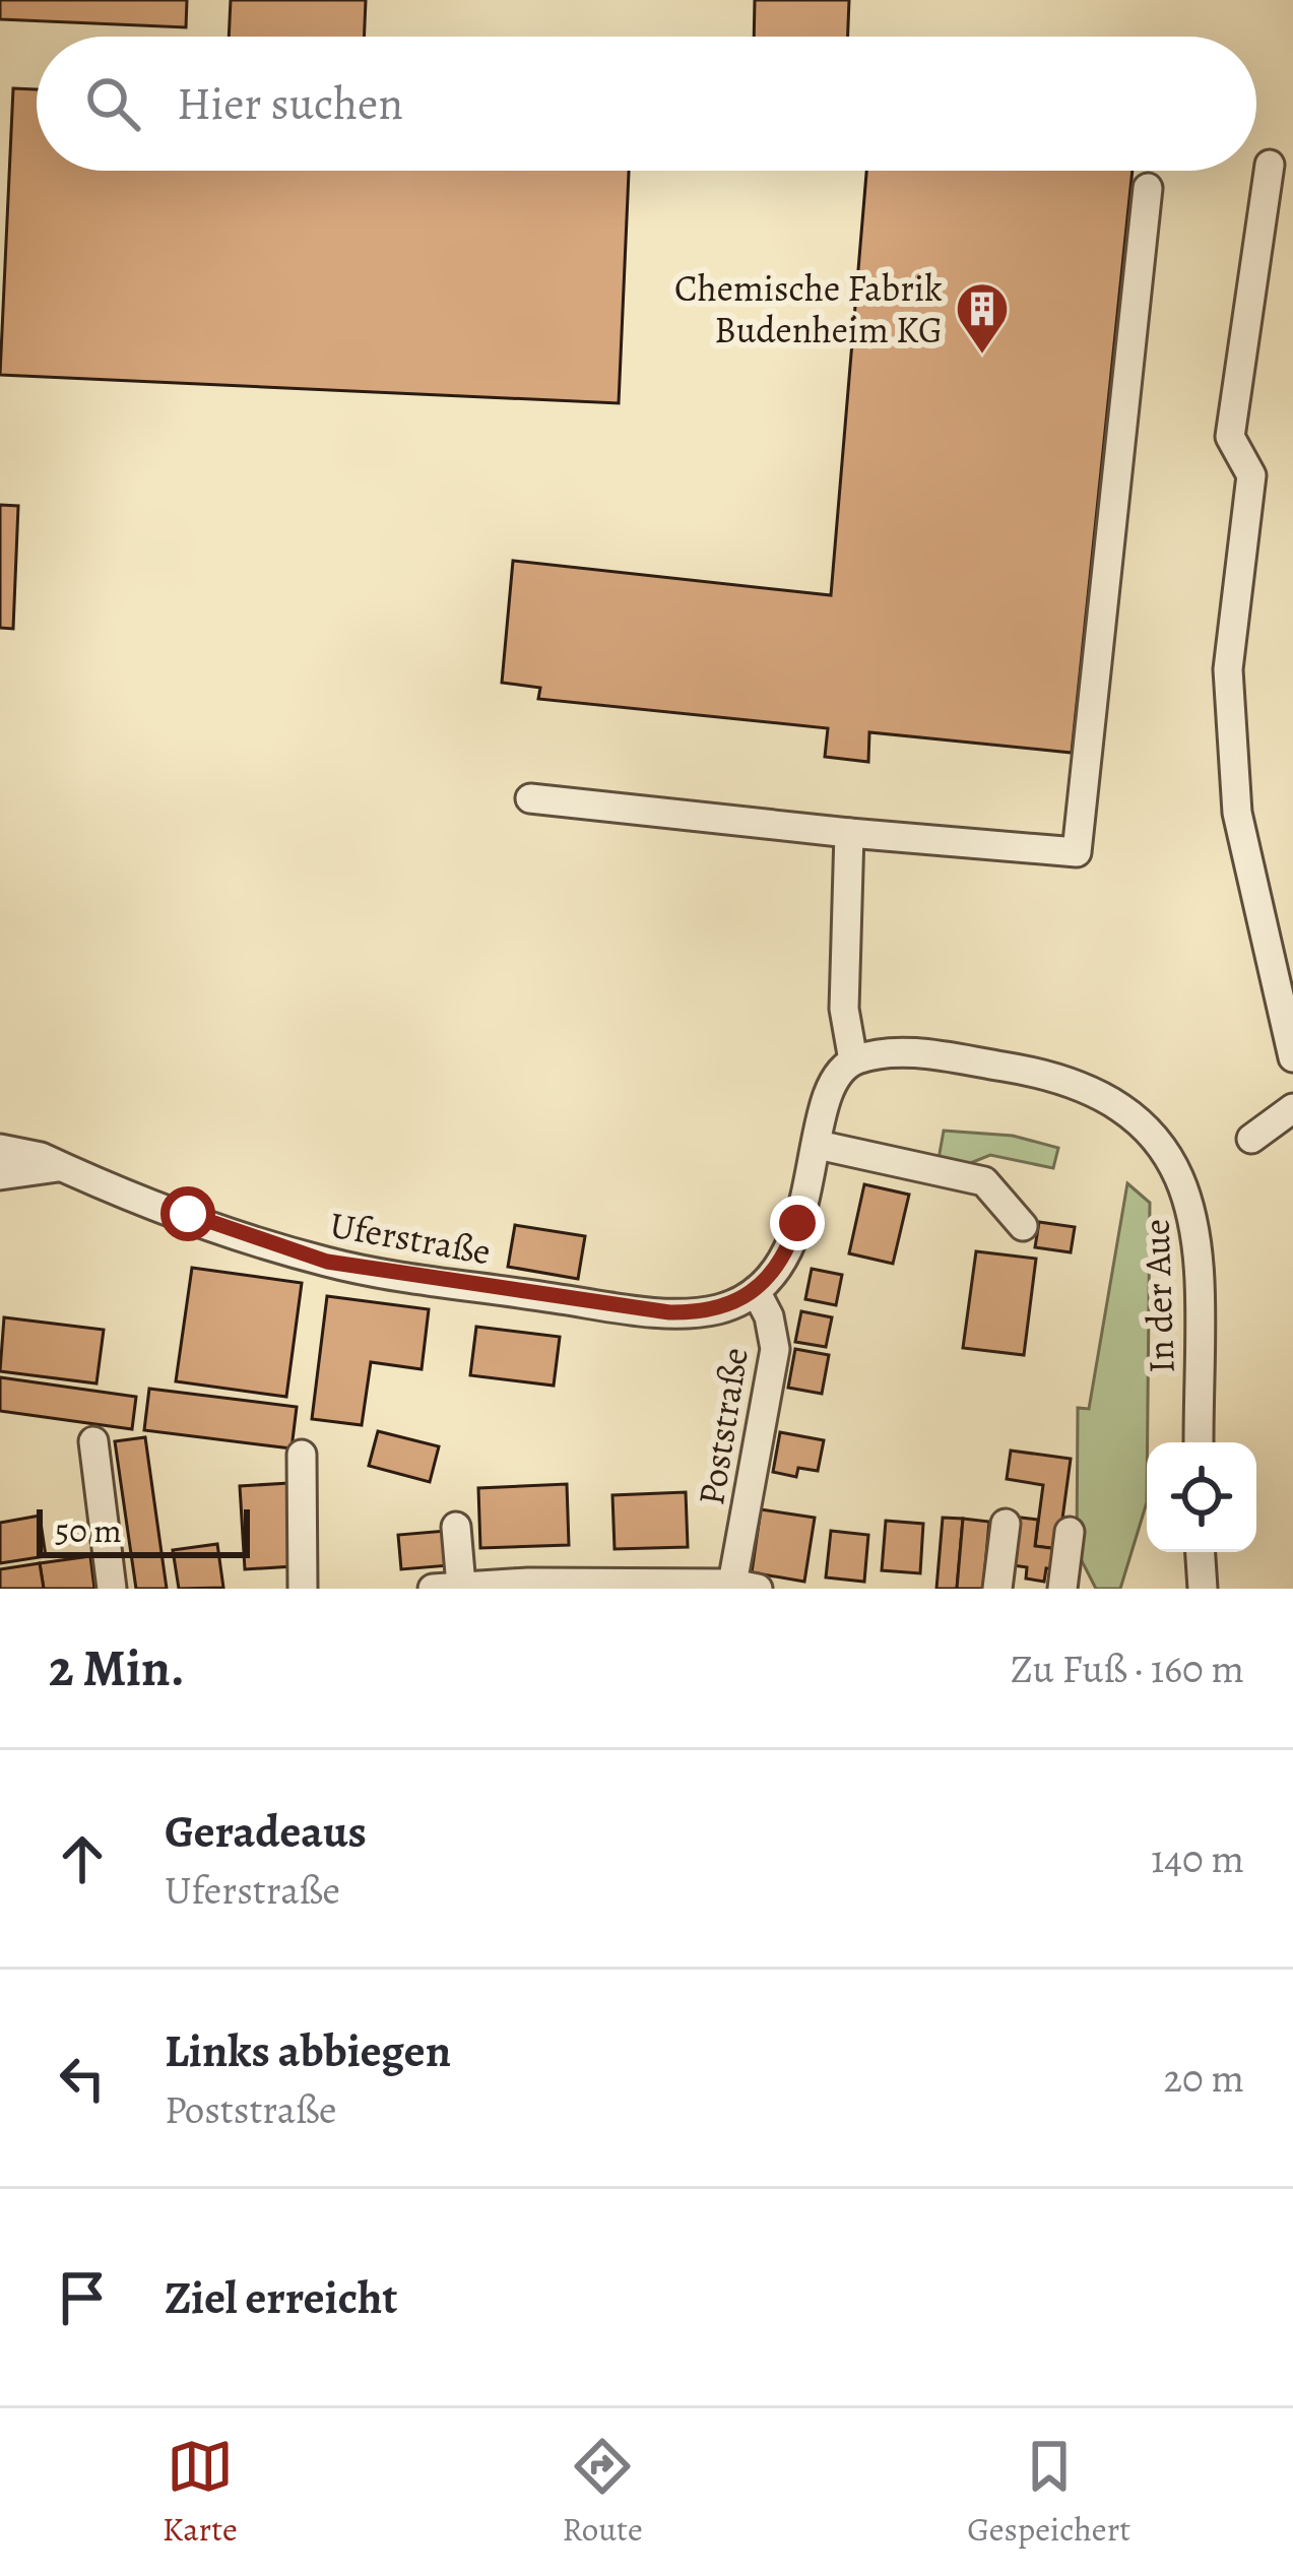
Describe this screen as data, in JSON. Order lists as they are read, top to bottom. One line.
{"streets":{"street":["Uferstraße","In der Aue","Poststraße"]},"crossings":[["Uferstraße","Poststraße"]],"places":{"building":["Chemische Fabrik Budenheim KG"]},"scale_bar":"50 m","page":{"search":"Hier suchen","scale":"50 m","heading":["2 Min.","Zu Fuß · 160 m"],"list":[["Geradeaus","Uferstraße","140 m"],["Links abbiegen","Poststraße","20 m"],"Ziel erreicht"],"nav":["Karte","Route","Gespeichert"]}}
